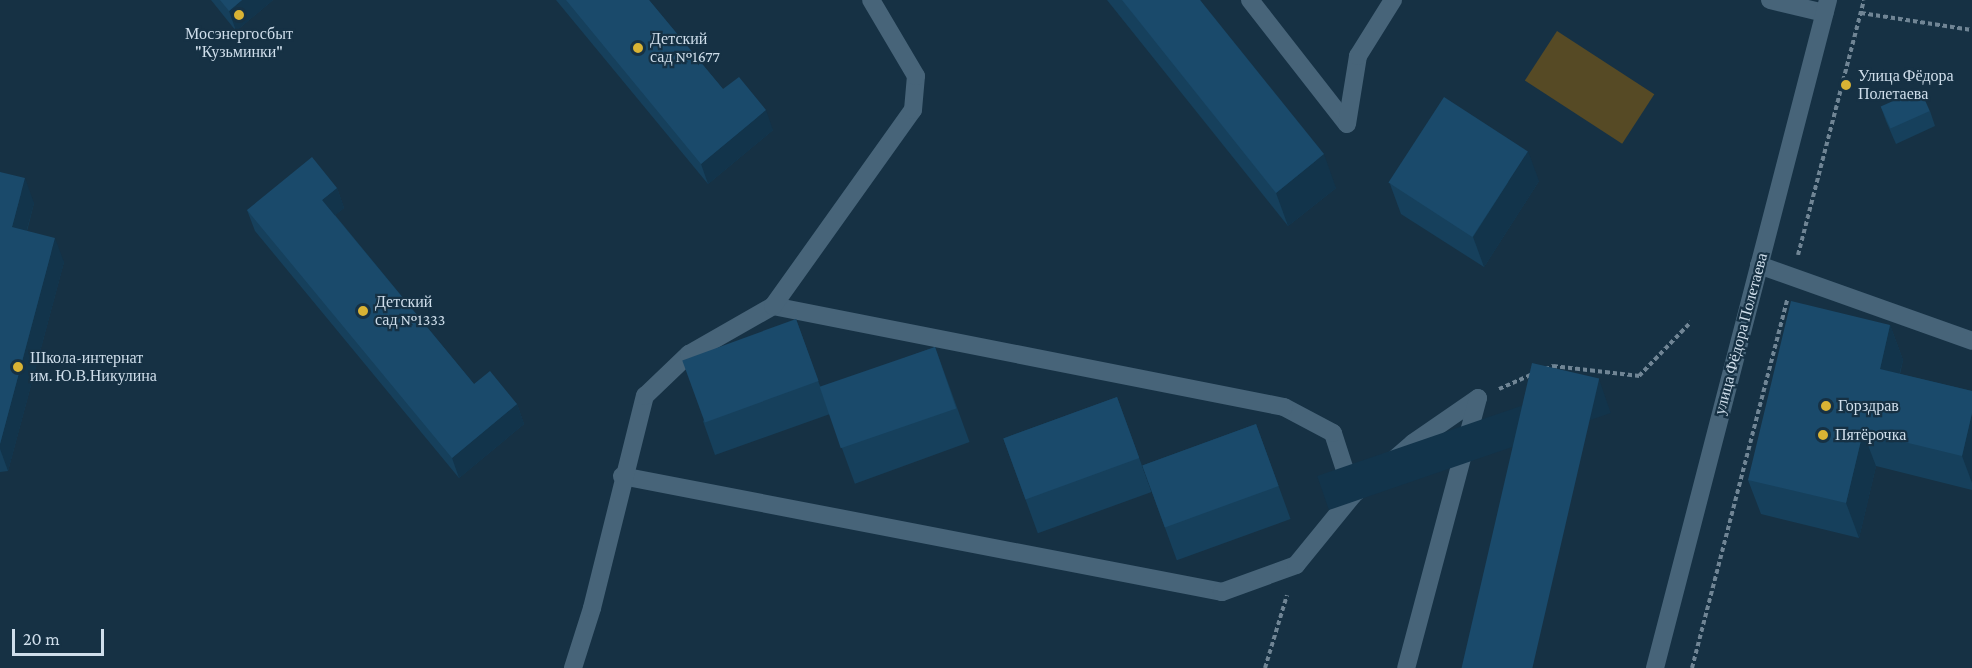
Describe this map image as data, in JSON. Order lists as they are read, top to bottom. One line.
{"streets":{"main road":["улица Фёдора Полетаева"]},"places":["Мосэнергосбыт \"Кузьминки\"","Детский сад №1677","Улица Фёдора Полетаева","Детский сад №1333","Школа-интернат им. Ю.В.Никулина","Горздрав","Пятёрочка"],"scale_bar":"20 m"}
